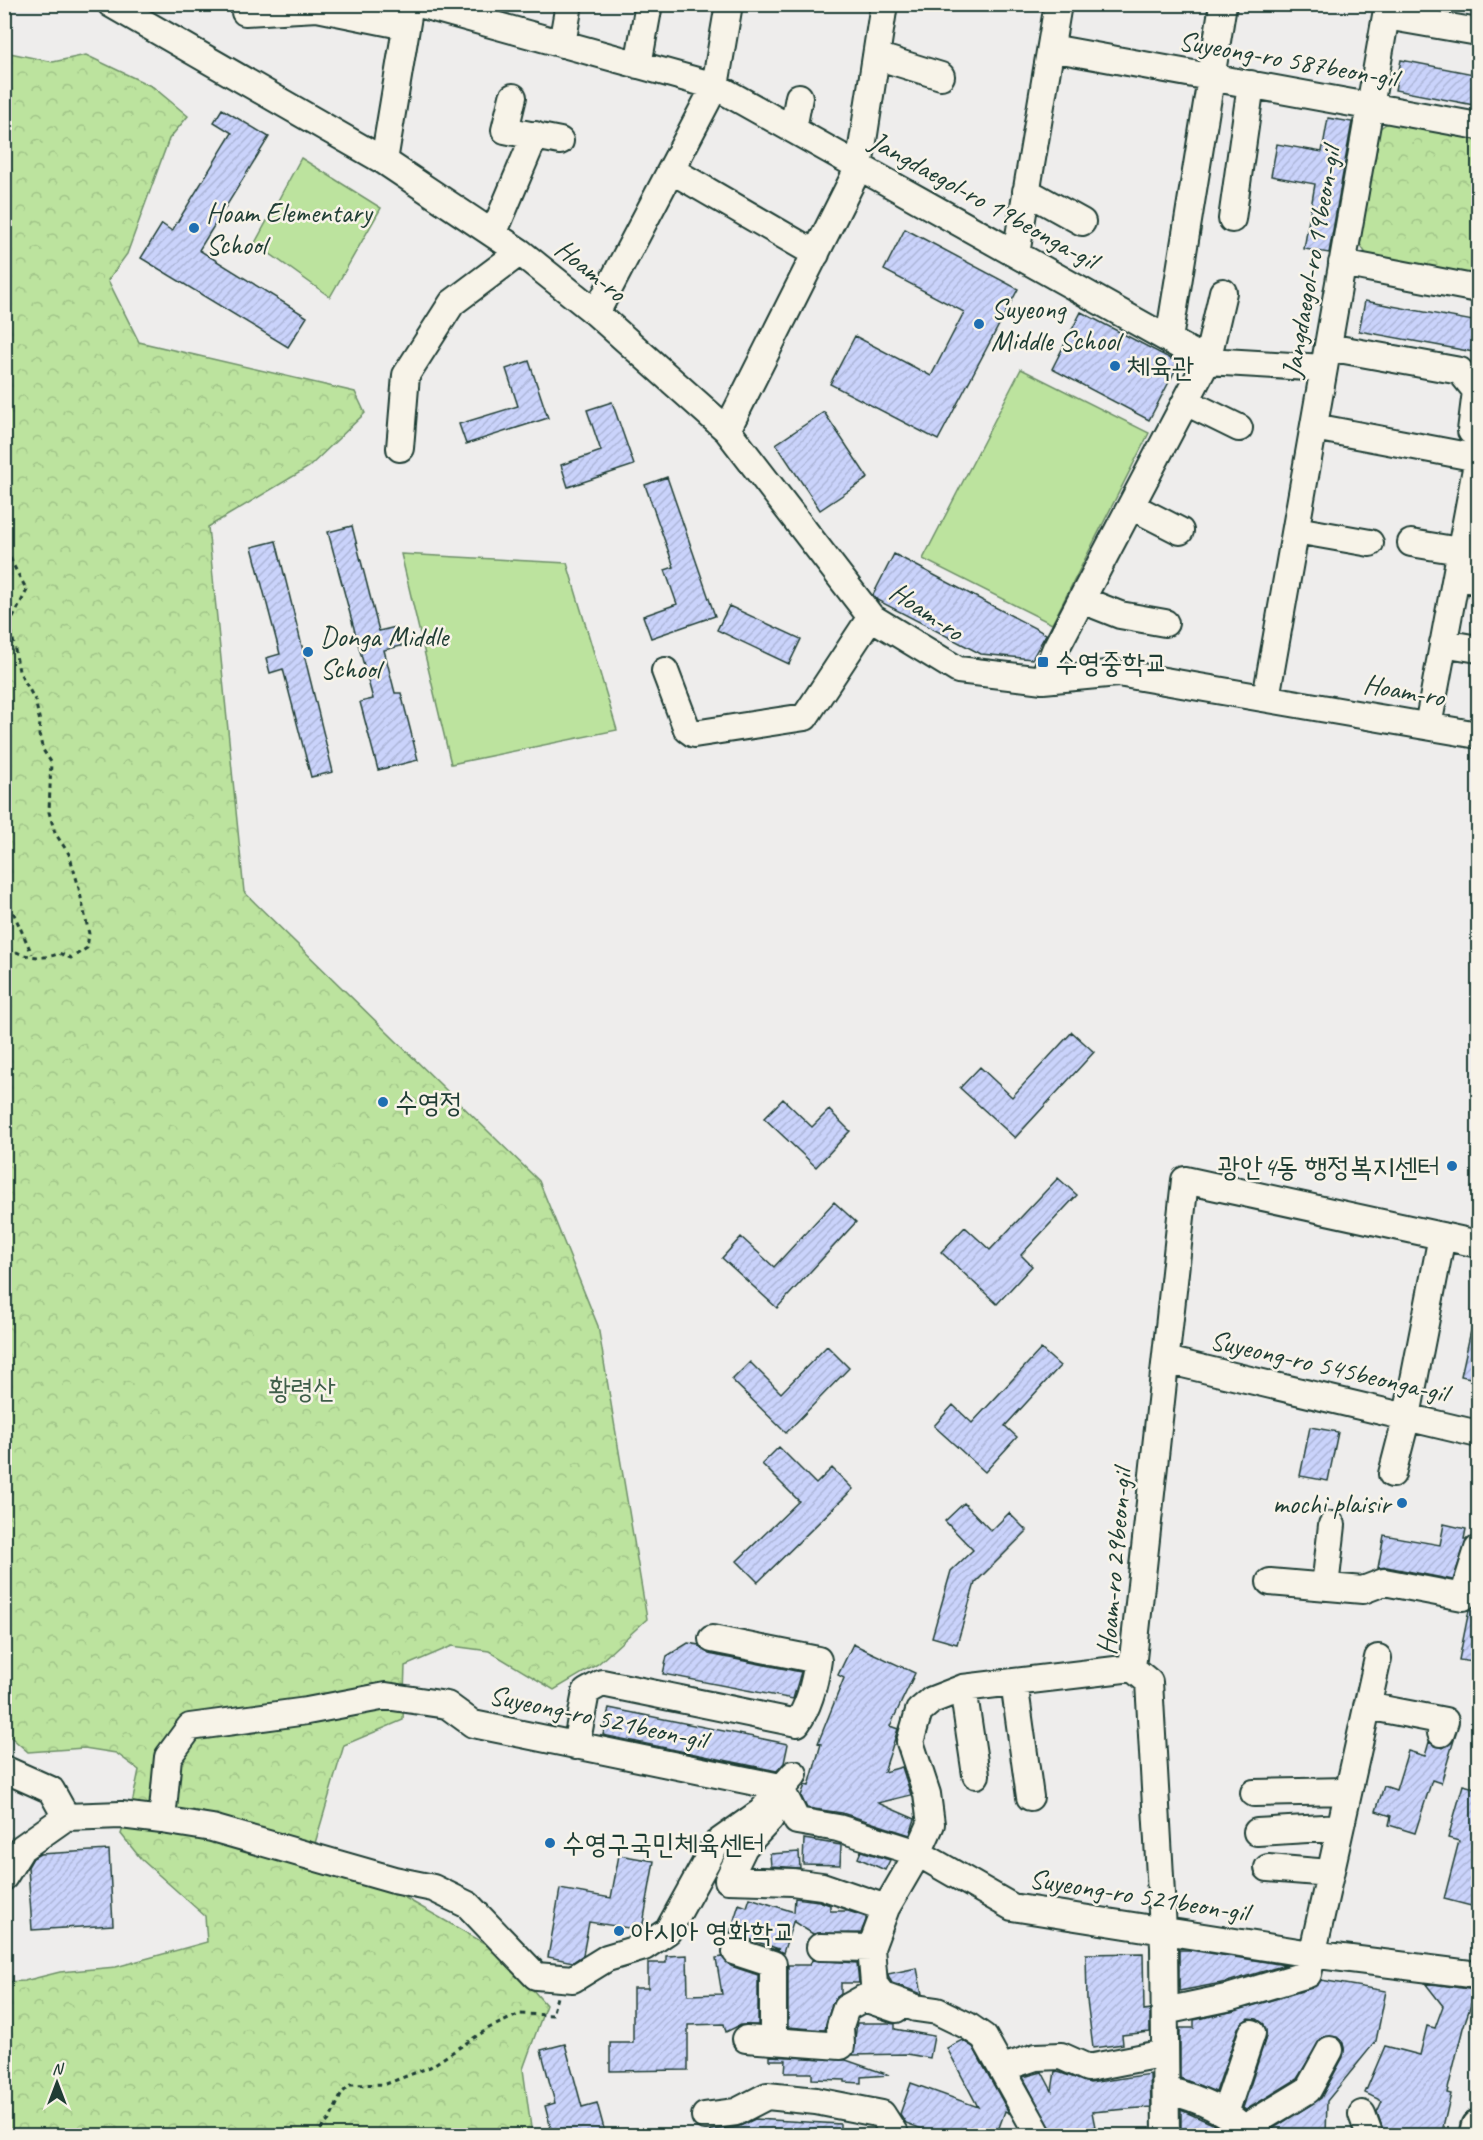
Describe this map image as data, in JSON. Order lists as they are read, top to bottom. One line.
{"streets":{"street":["Suyeong-ro 587beon-gil","Jangdaegol-ro 19beonga-gil","Jangdaegol-ro 19beon-gil","Hoam-ro","Suyeong-ro 545beonga-gil","Hoam-ro 29beon-gil","Suyeong-ro 521beon-gil"]},"crossings":[["Suyeong-ro 587beon-gil","Jangdaegol-ro 19beon-gil"],["Jangdaegol-ro 19beonga-gil","Jangdaegol-ro 19beon-gil"],["Jangdaegol-ro 19beon-gil","Hoam-ro"],["Suyeong-ro 545beonga-gil","Hoam-ro 29beon-gil"],["Hoam-ro 29beon-gil","Suyeong-ro 521beon-gil"]],"parks":["황령산"],"places":{"other":["Hoam Elementary School","Suyeong Middle School","체육관","Donga Middle School","수영정","광안4동 행정복지센터","mochi plaisir","수영구국민체육센터","아시아 영화학교"],"transit":["수영중학교"]},"north":"top"}
